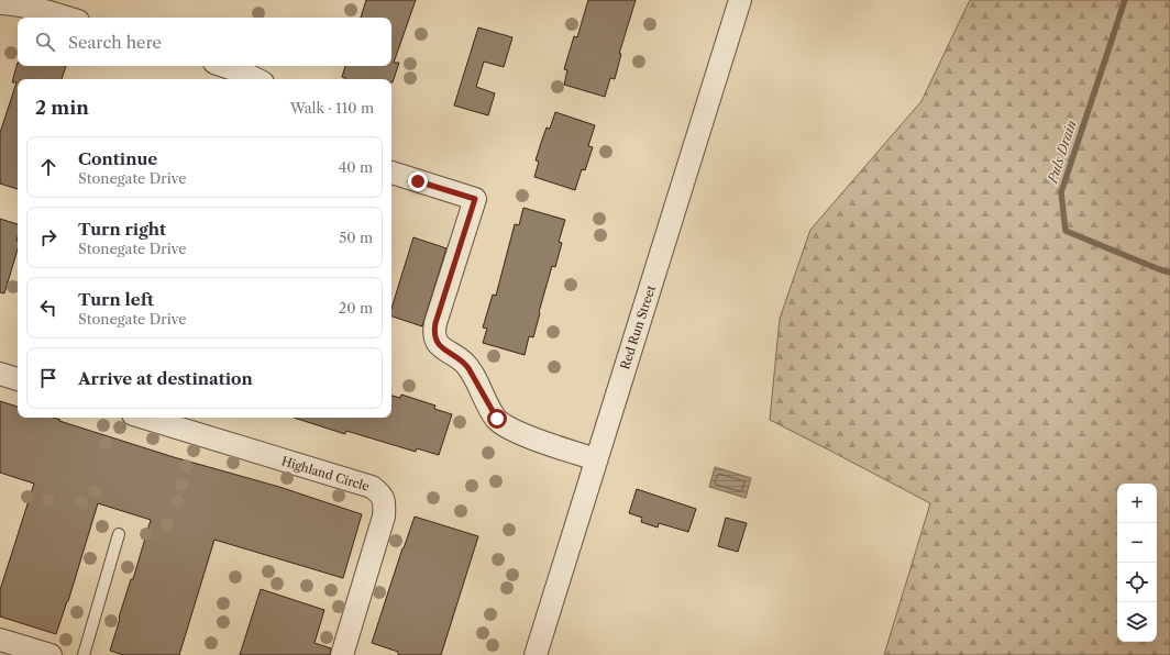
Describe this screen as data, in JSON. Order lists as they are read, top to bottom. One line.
{"streets":{"street":["Red Run Street","Highland Circle"]},"water":["Puls Drain"],"page":{"search":"Search here","heading":["2 min","Walk · 110 m"],"list":[["Continue","Stonegate Drive","40 m"],["Turn right","Stonegate Drive","50 m"],["Turn left","Stonegate Drive","20 m"],"Arrive at destination"],"map_buttons":["+","−"]}}
